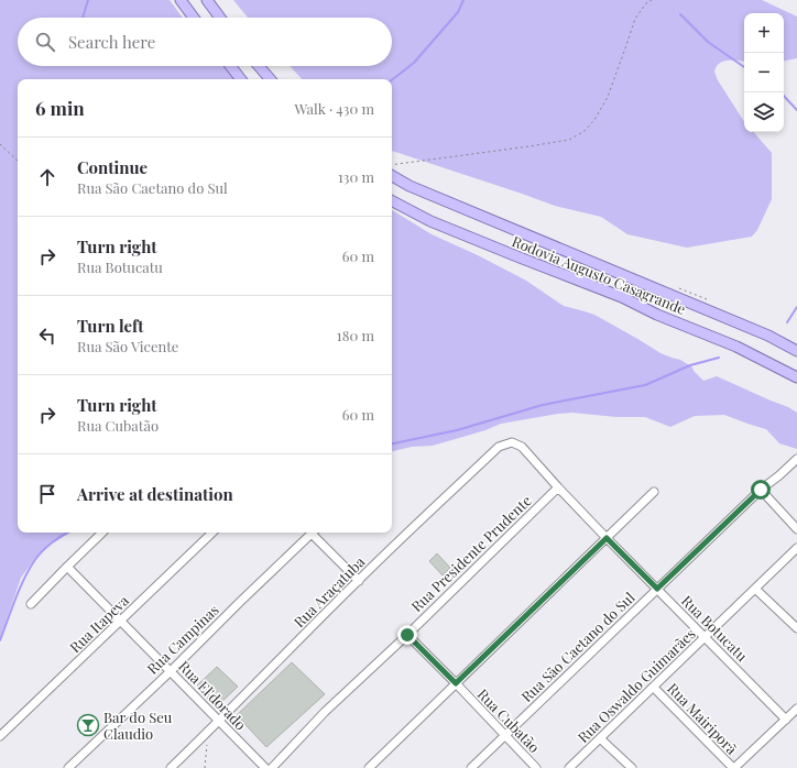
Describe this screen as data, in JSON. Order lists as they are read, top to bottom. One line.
{"streets":{"main road":["Rodovia Augusto Casagrande"],"street":["Rua Presidente Prudente","Rua Araçatuba","Rua Itapeva","Rua Botucatu","Rua Campinas","Rua São Caetano do Sul","Rua Oswaldo Guimarães","Rua El'dorado","Rua Mairiporã","Rua Cubatão"]},"crossings":[["Rua Presidente Prudente","Rua Botucatu"],["Rua Presidente Prudente","Rua Cubatão"],["Rua Araçatuba","Rua Botucatu"],["Rua Araçatuba","Rua El'dorado"],["Rua Itapeva","Rua El'dorado"],["Rua Botucatu","Rua São Caetano do Sul"],["Rua Botucatu","Rua Oswaldo Guimarães"],["Rua Campinas","Rua El'dorado"],["Rua São Caetano do Sul","Rua Cubatão"],["Rua Oswaldo Guimarães","Rua Mairiporã"]],"places":{"bar":["Bar do Seu Claudio"]},"page":{"map_buttons":["+","−"],"search":"Search here","heading":["6 min","Walk · 430 m"],"list":[["Continue","Rua São Caetano do Sul","130 m"],["Turn right","Rua Botucatu","60 m"],["Turn left","Rua São Vicente","180 m"],["Turn right","Rua Cubatão","60 m"],"Arrive at destination"]}}
